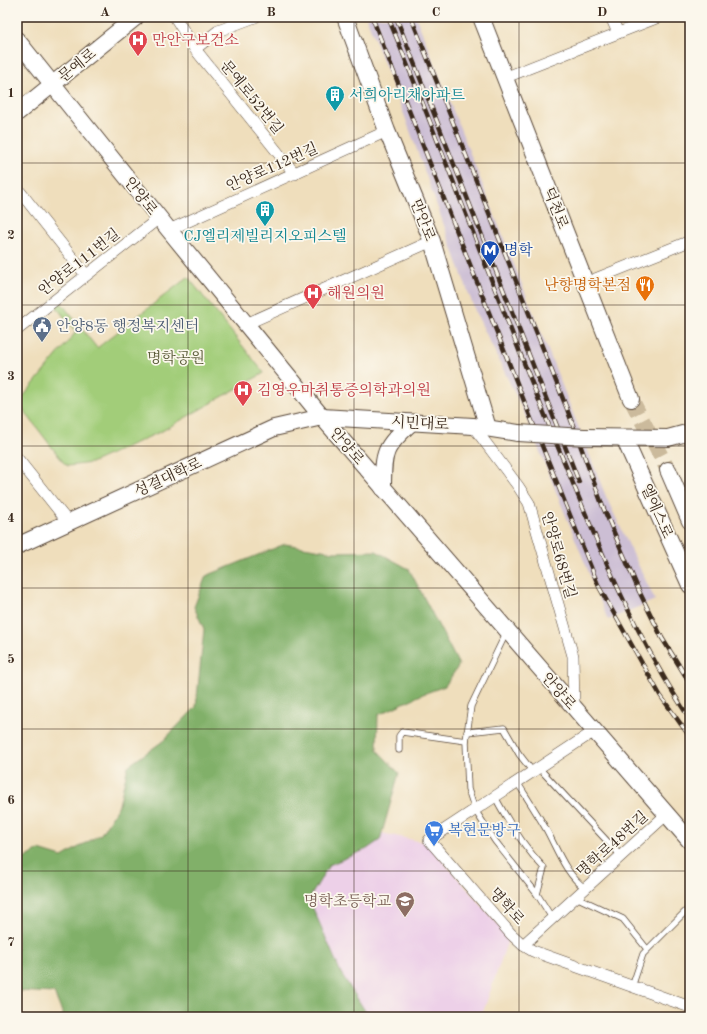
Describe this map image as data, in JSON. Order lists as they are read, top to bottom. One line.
{"streets":{"street":["문예로","문예로52번길","안양로112번길","안양로","덕천로","만안로","안양로111번길","시민대로","성결대학로","엘에스로","안양로68번길","명학로48번길","명학로"]},"crossings":[["문예로","안양로"],["문예로52번길","안양로112번길"],["안양로112번길","안양로"],["안양로112번길","만안로"],["안양로112번길","안양로111번길"],["안양로","안양로111번길"],["안양로","시민대로"],["안양로","성결대학로"],["안양로","안양로68번길"],["안양로","명학로48번길"],["안양로","명학로"],["만안로","시민대로"],["만안로","안양로68번길"],["시민대로","성결대학로"],["시민대로","엘에스로"],["시민대로","안양로68번길"],["명학로48번길","명학로"]],"parks":["명학공원"],"places":{"hospital":["만안구보건소","해원의원","김영우마취통증의학과의원"],"building":["서희아리채아파트","CJ엘리제빌리지오피스텔"],"metro station":["명학"],"restaurant":["난향명학본점"],"public building":["안양8동 행정복지센터"],"supermarket":["복현문방구"],"school or university":["명학초등학교"]},"grid":{"columns":["A","B","C","D"],"rows":["1","2","3","4","5","6","7"]}}
